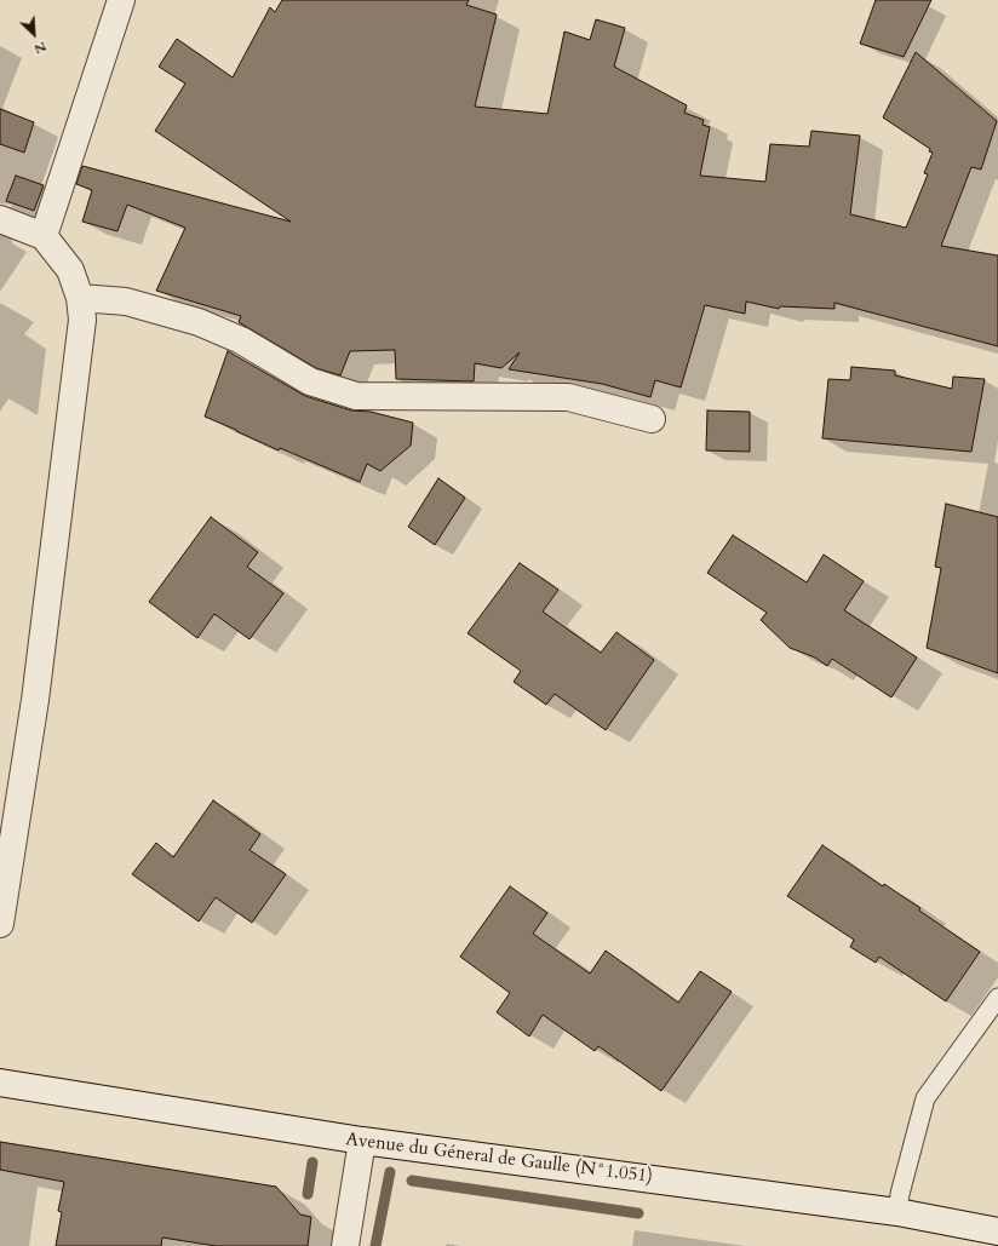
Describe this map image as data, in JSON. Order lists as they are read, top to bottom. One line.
{"streets":{"street":["Avenue du Géneral de Gaulle (N°1.051)"]},"north":"bottom right"}
